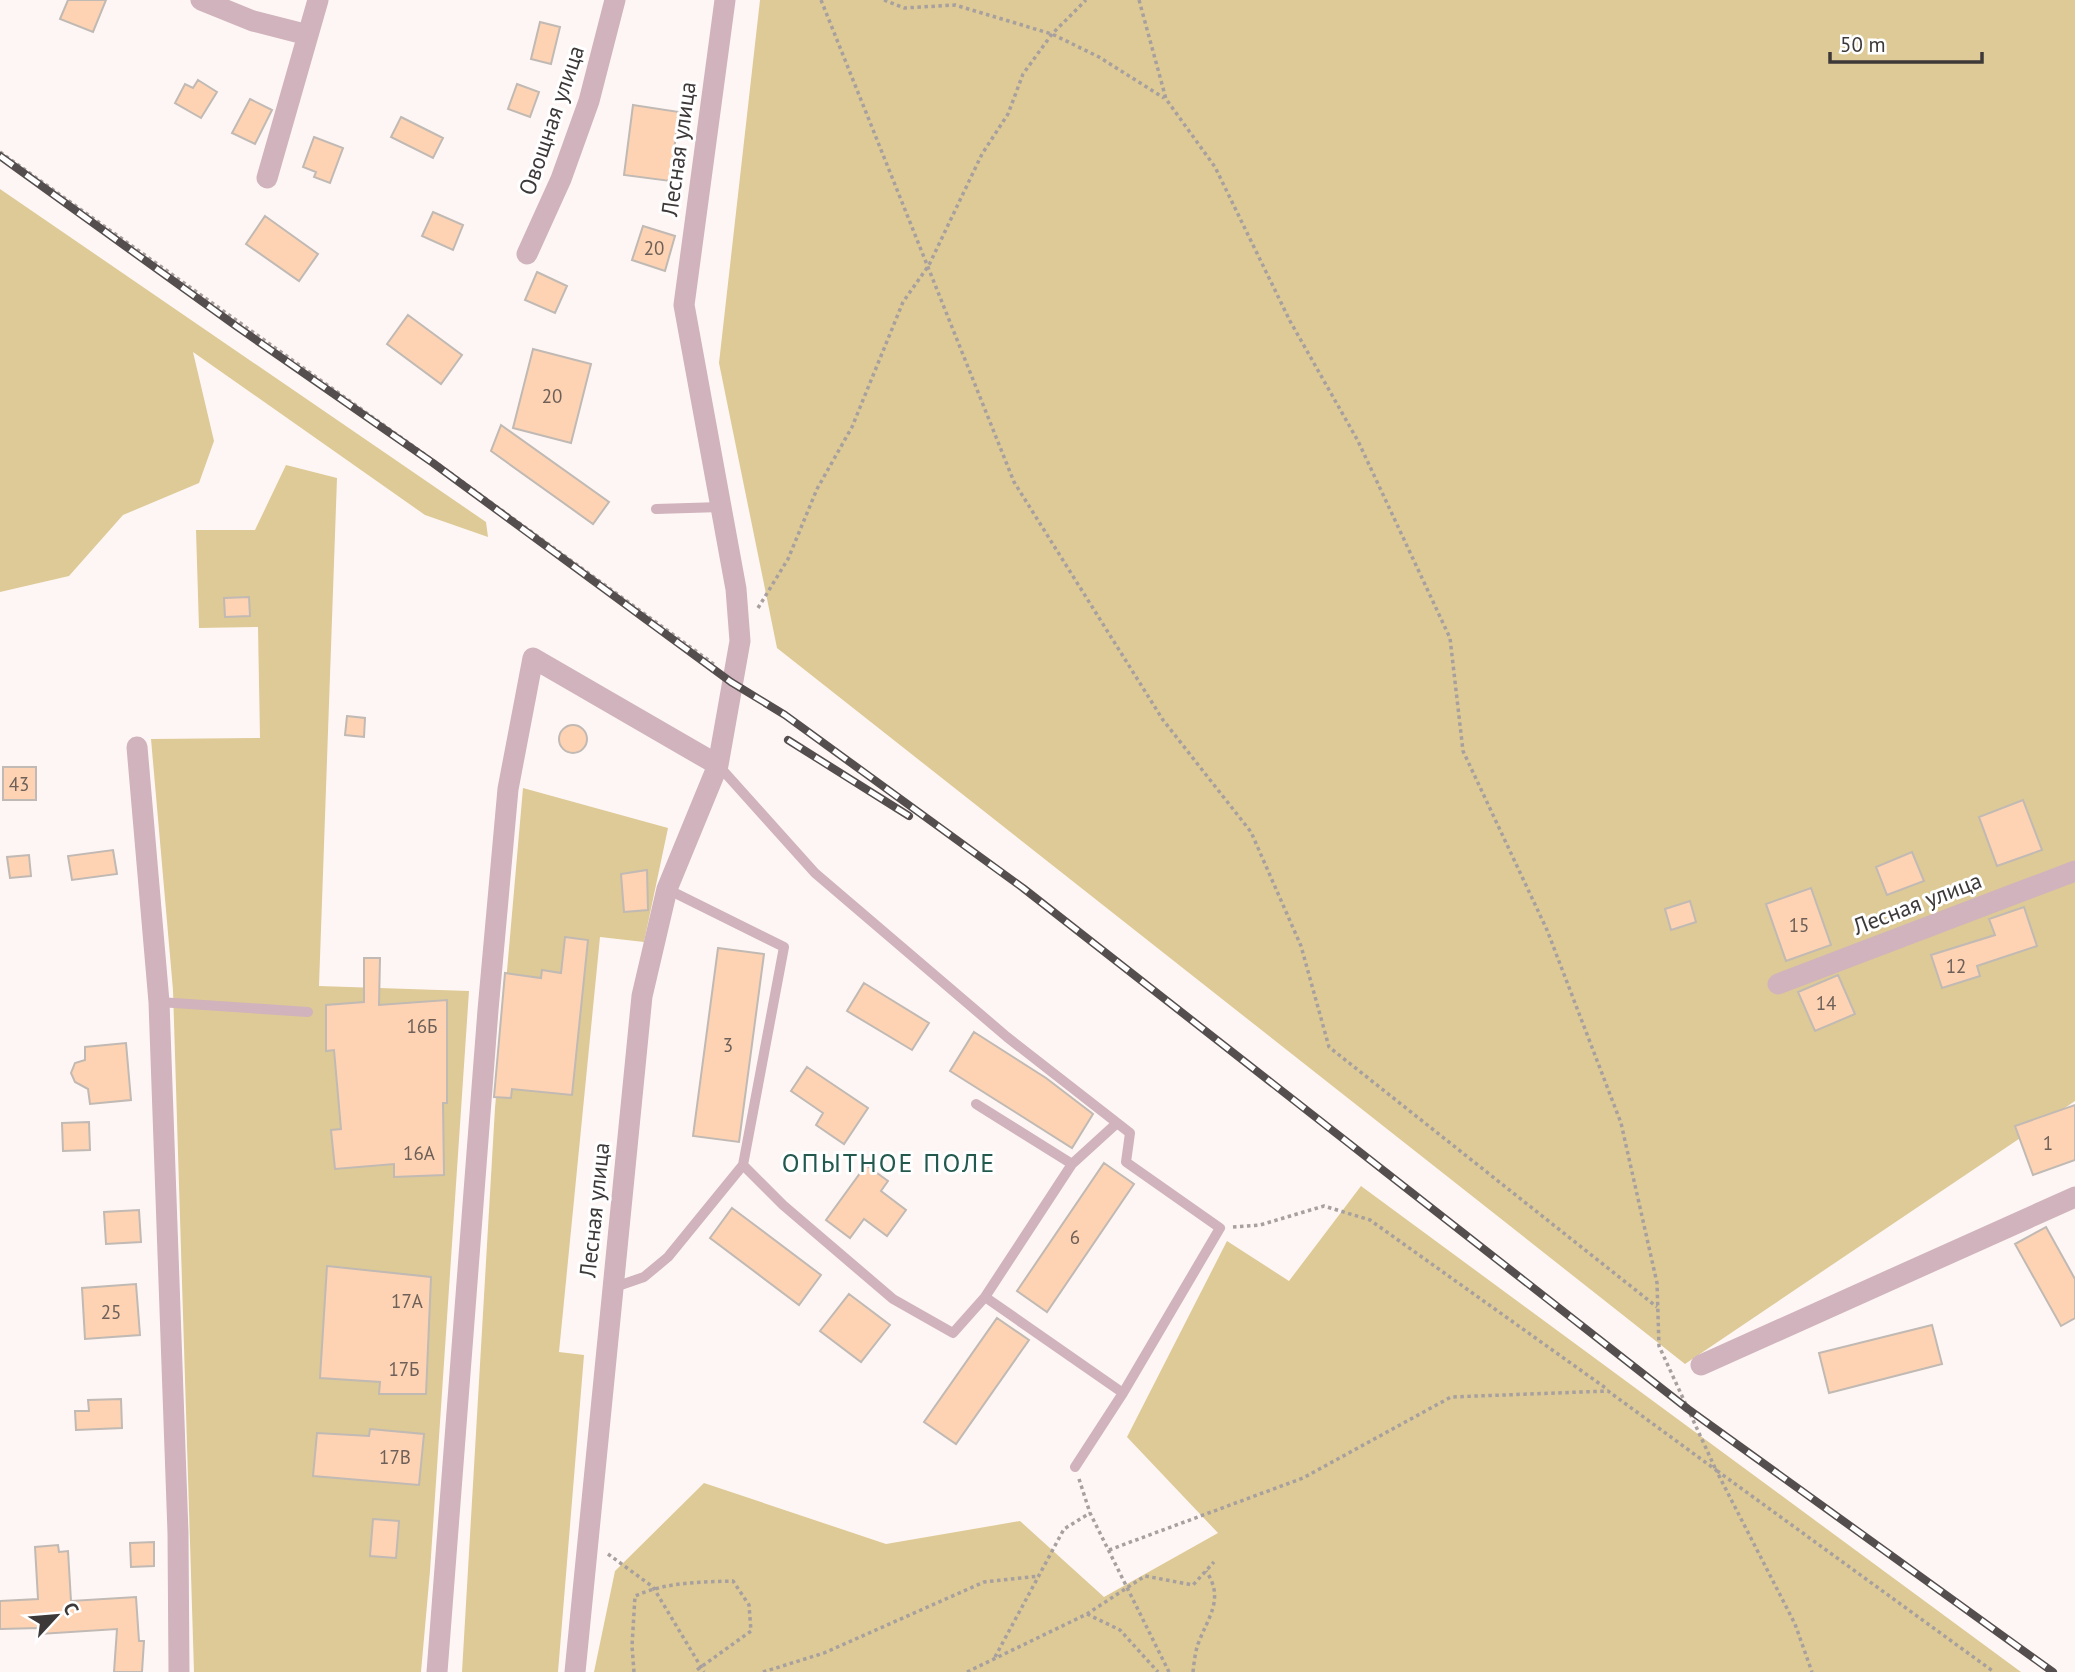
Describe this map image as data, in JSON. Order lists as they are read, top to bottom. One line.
{"streets":{"street":["Овощная улица","Лесная улица"]},"districts":["ОПЫТНОЕ ПОЛЕ"],"house_numbers":["20","20","43","15","12","14","16Б","3","1","16А","6","17А","25","17Б","17В"],"scale_bar":"50 m","north":"top right"}
